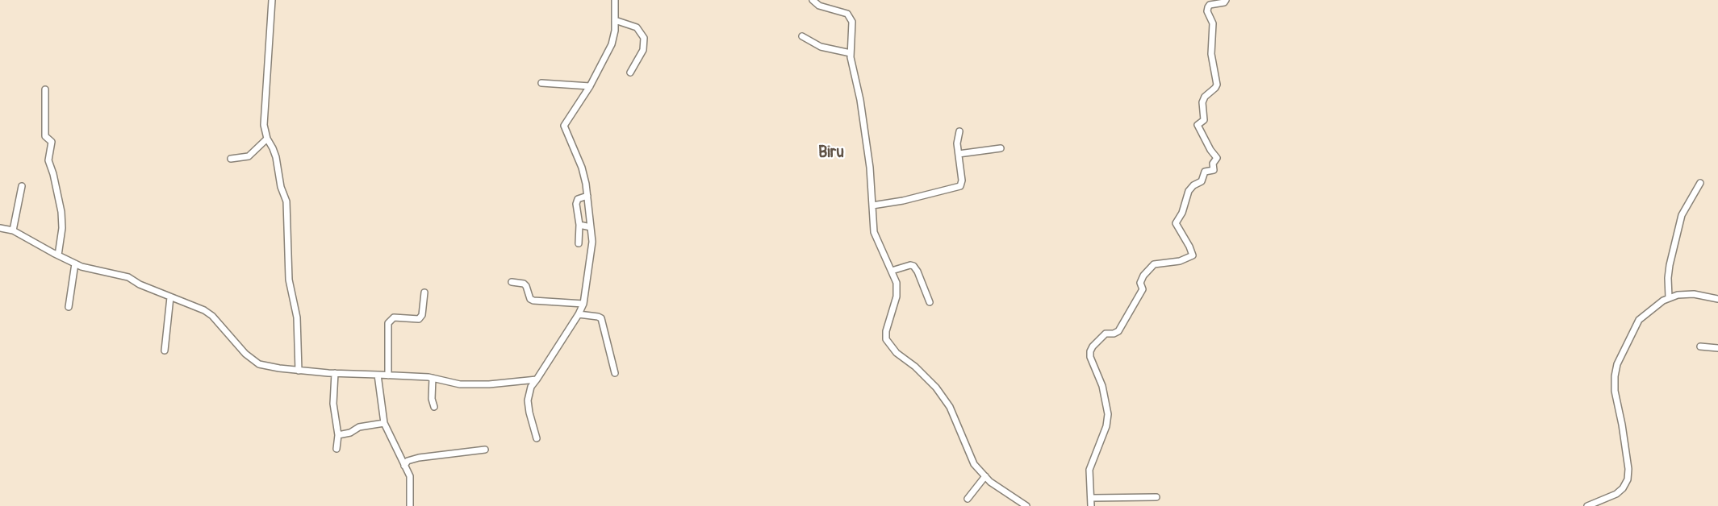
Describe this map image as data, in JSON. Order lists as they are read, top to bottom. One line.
{"districts":["Biru"]}
